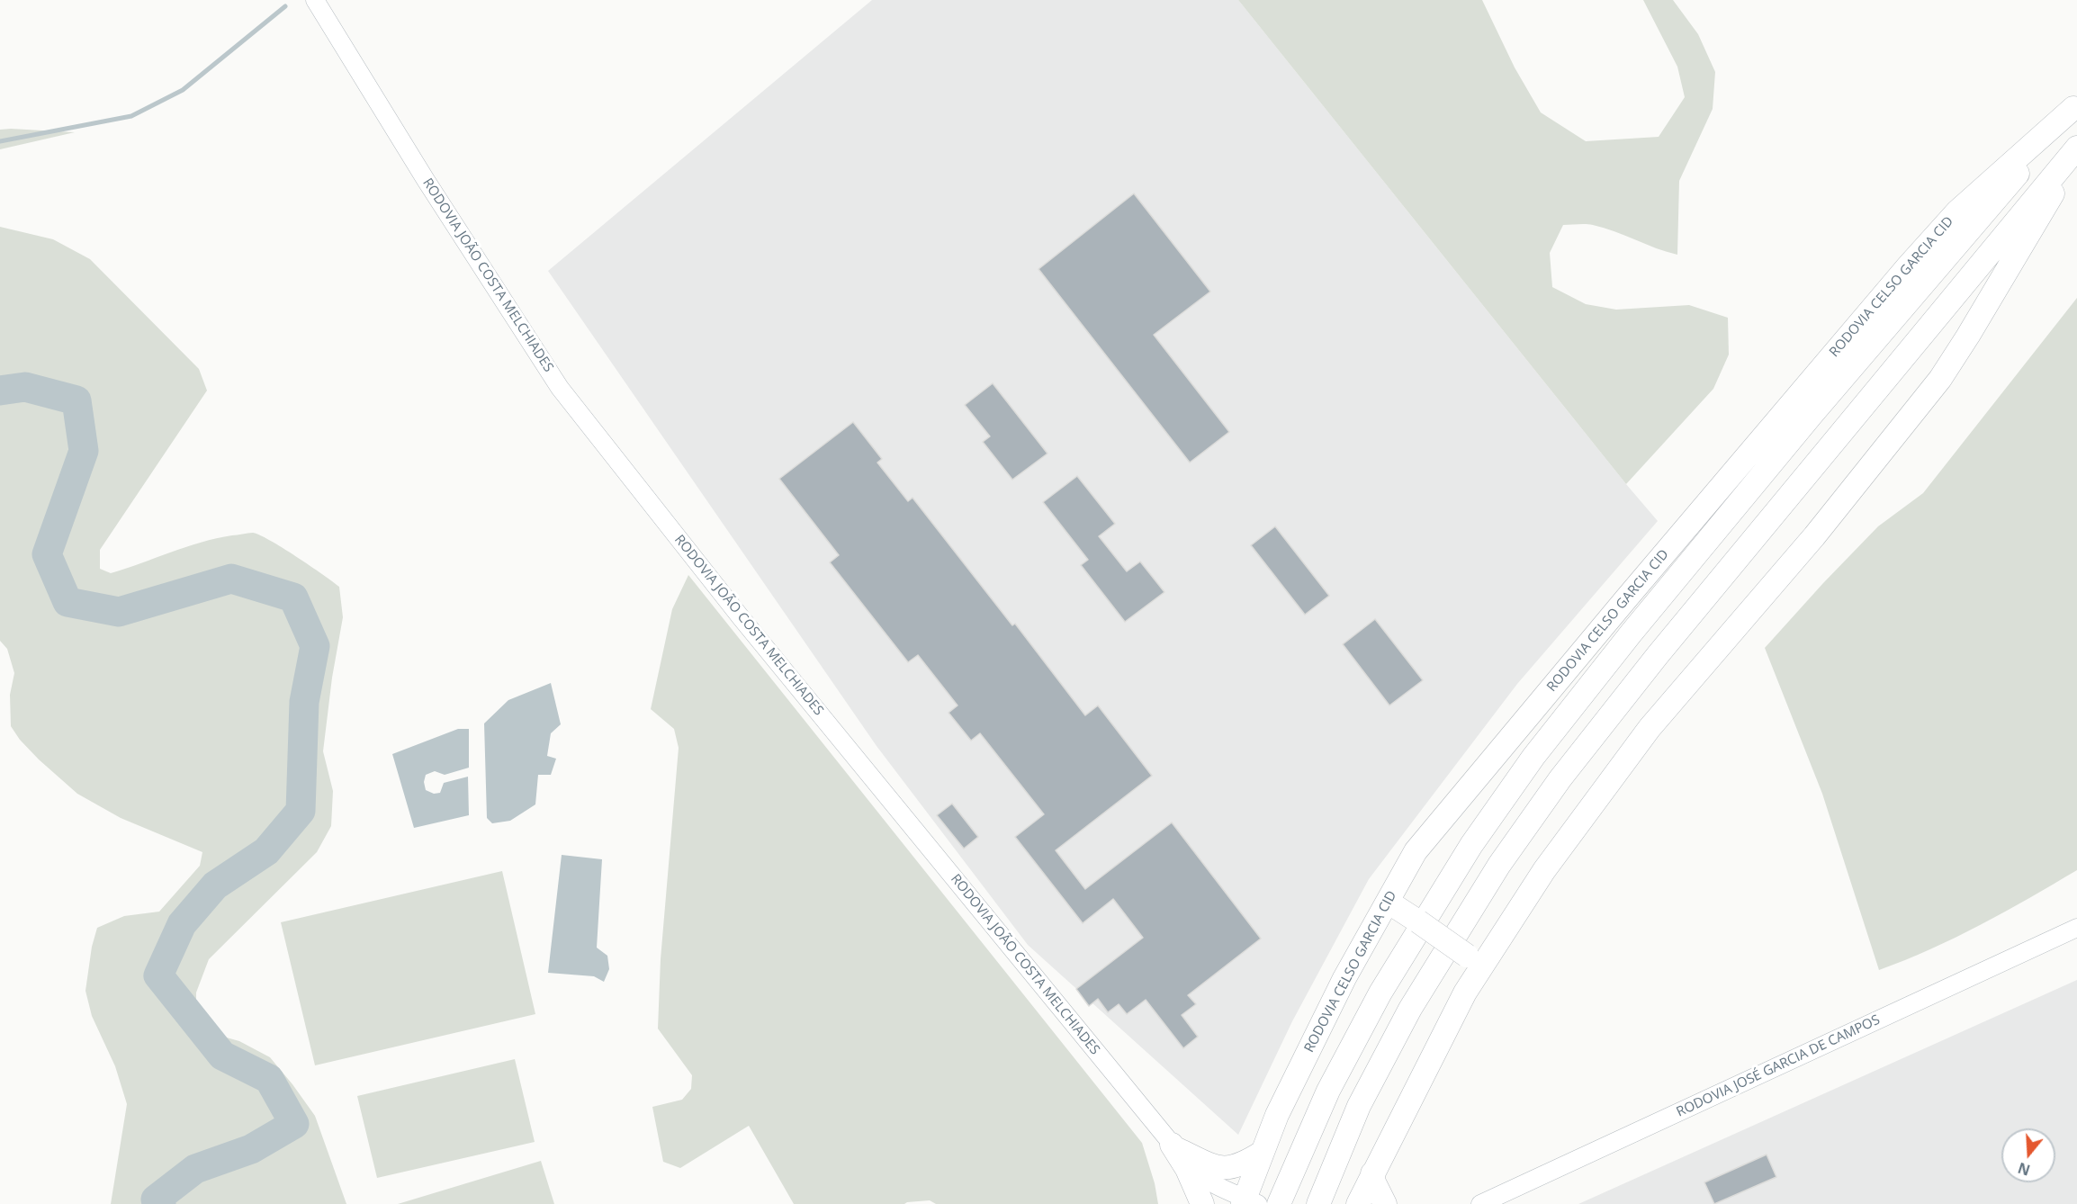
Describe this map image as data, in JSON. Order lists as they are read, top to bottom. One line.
{"streets":{"highway":["RODOVIA CELSO GARCIA CID"],"street":["RODOVIA JOÃO COSTA MELCHIADES","RODOVIA JOSÉ GARCIA DE CAMPOS"]},"crossings":[["RODOVIA JOÃO COSTA MELCHIADES","RODOVIA CELSO GARCIA CID"]],"north":"bottom"}
